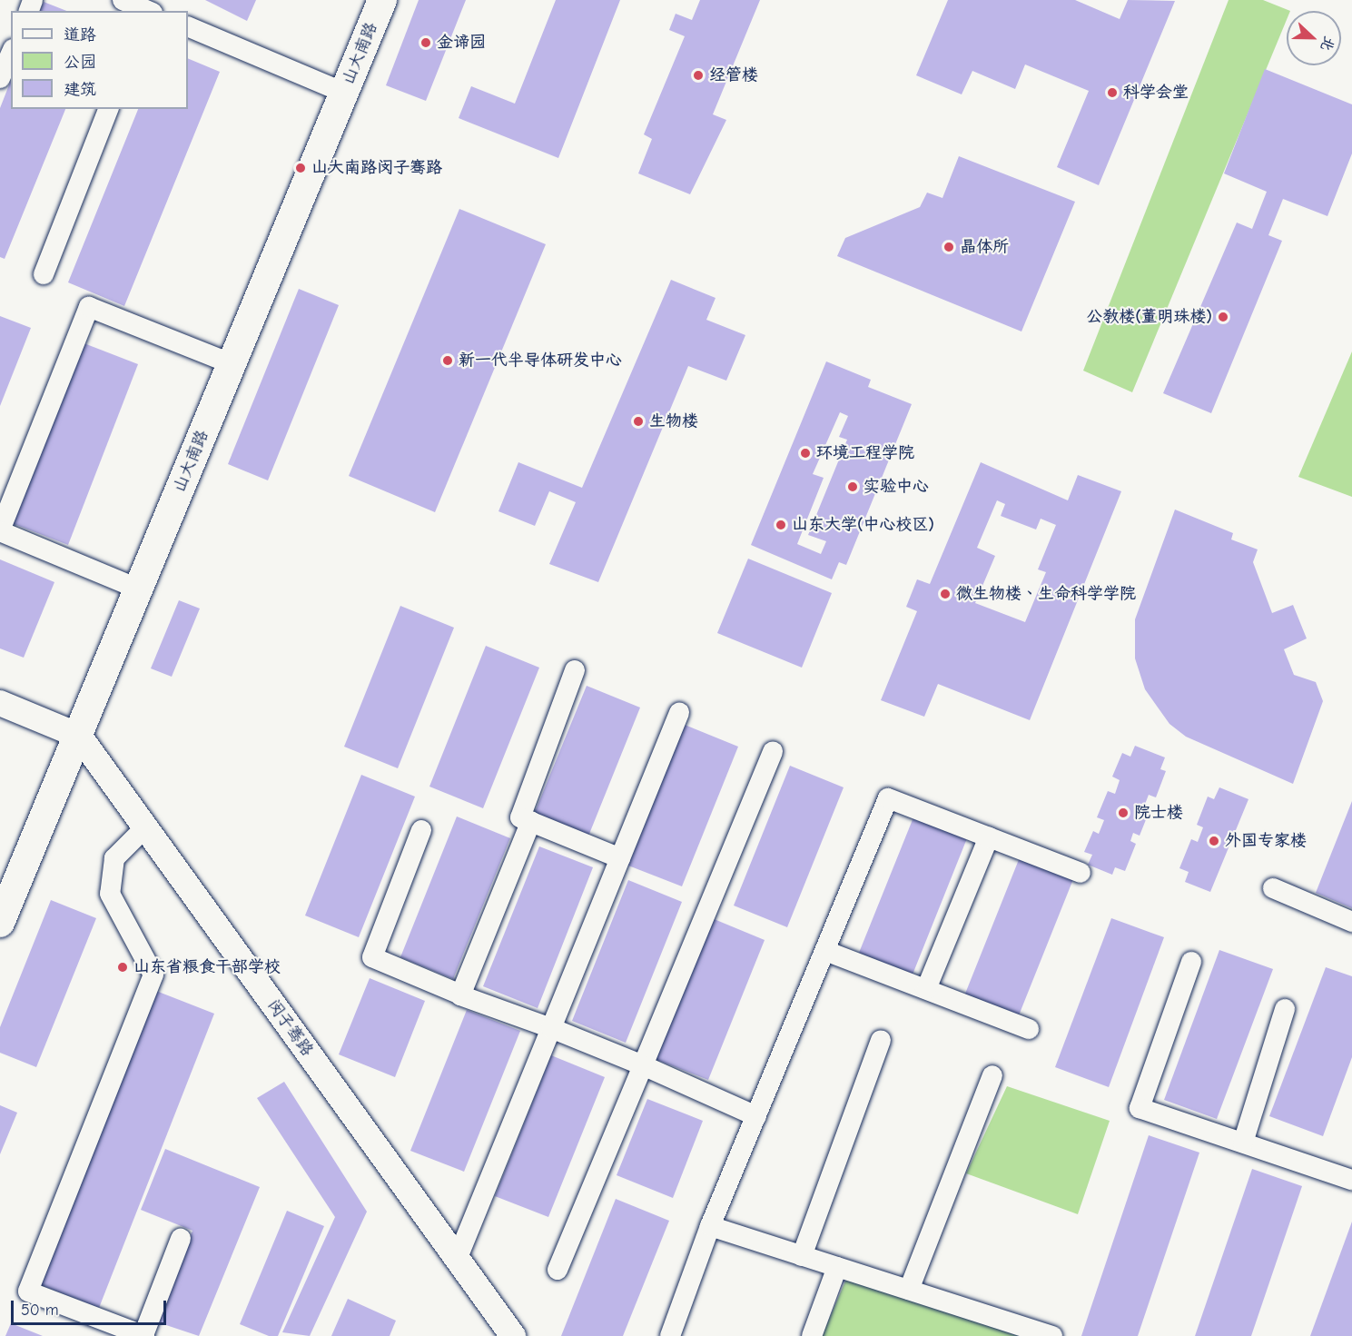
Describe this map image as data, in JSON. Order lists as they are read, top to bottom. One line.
{"streets":{"main road":["山大南路"],"street":["闵子骞路"]},"crossings":[["山大南路","闵子骞路"]],"places":["金谛园","经管楼","科学会堂","山大南路闵子骞路","晶体所","公教楼(董明珠楼)","新一代半导体研发中心","生物楼","环境工程学院","实验中心","山东大学(中心校区)","微生物楼、生命科学学院","院士楼","外国专家楼","山东省粮食干部学校"],"legend":["道路","公园","建筑"],"scale_bar":"50 m","north":"right"}
